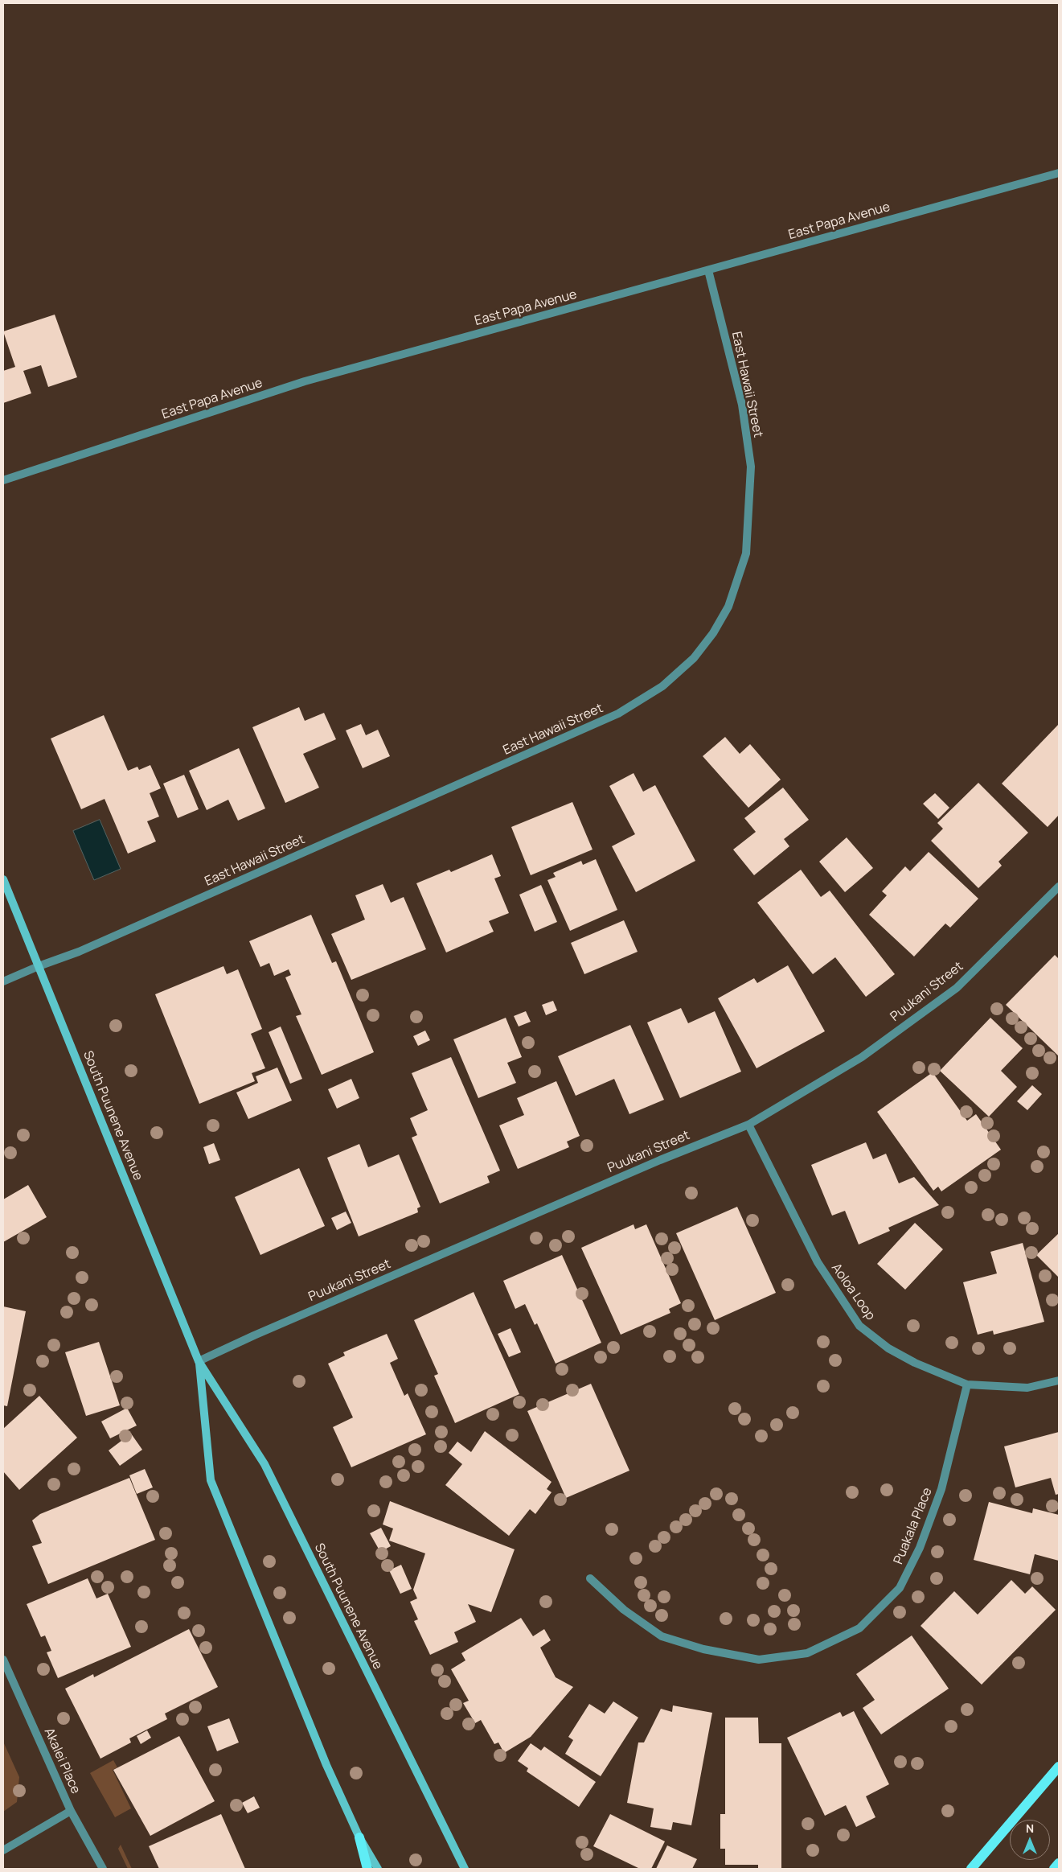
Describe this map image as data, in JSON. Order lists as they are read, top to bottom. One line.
{"streets":{"main road":["South Puunene Avenue"],"street":["East Papa Avenue","East Hawaii Street","Puukani Street","Aoloa Loop","Puakala Place","Akalei Place"]},"crossings":[["East Papa Avenue","East Hawaii Street"],["East Hawaii Street","South Puunene Avenue"],["Puukani Street","South Puunene Avenue"],["Puukani Street","Aoloa Loop"],["Aoloa Loop","Puakala Place"]],"north":"top"}
